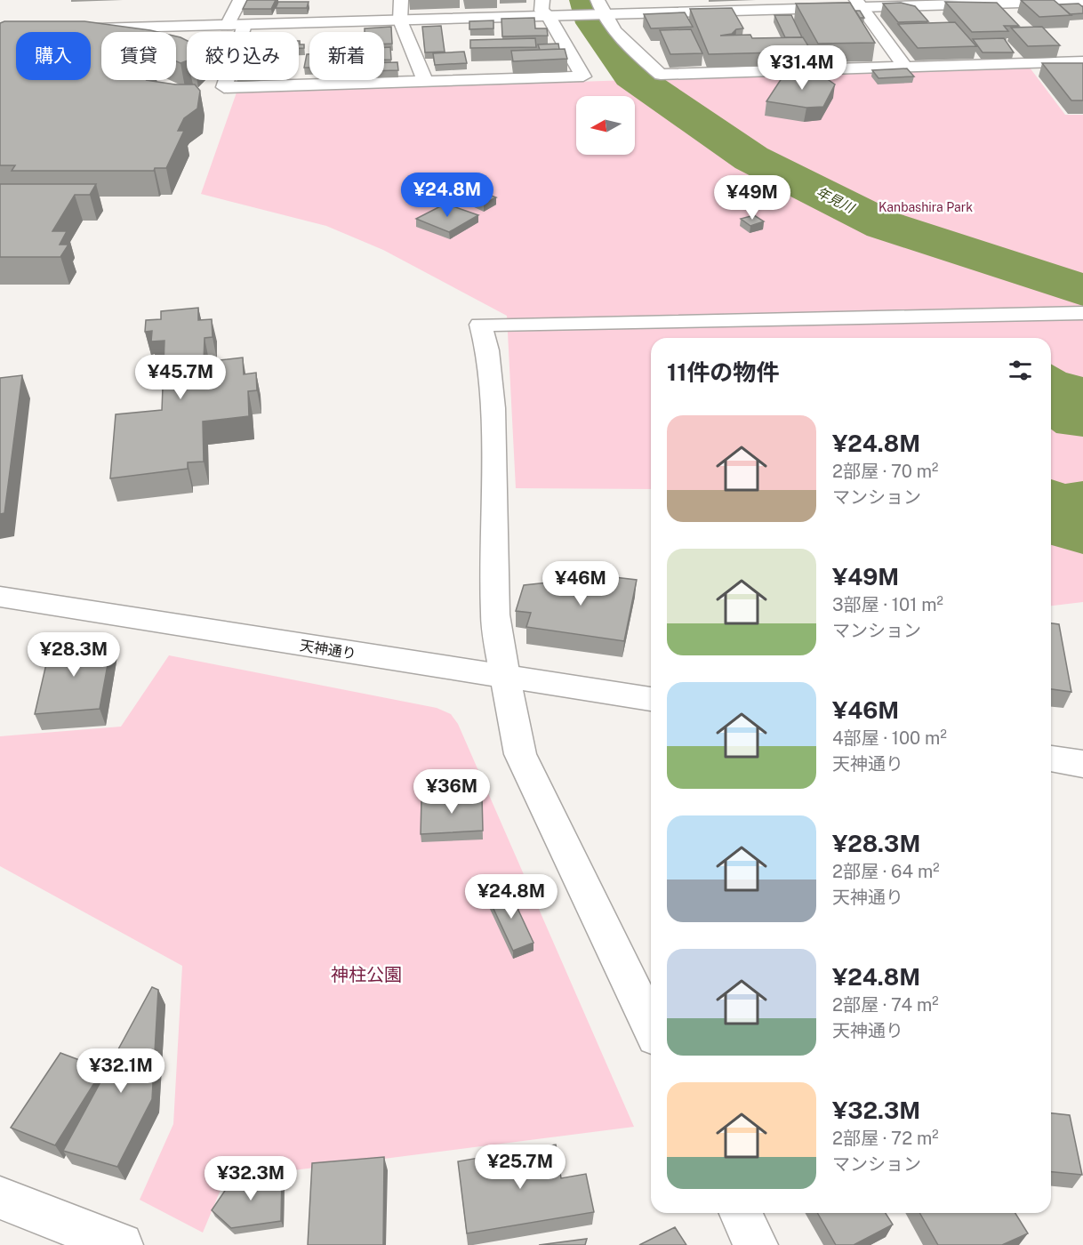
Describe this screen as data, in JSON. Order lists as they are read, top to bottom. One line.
{"streets":{"street":["天神通り"]},"water":["年見川"],"parks":["Kanbashira Park","神柱公園"],"north":"left","page":{"chip":["購入","賃貸","絞り込み","新着"],"price":["¥31.4M","¥24.8M","¥49M","¥45.7M","¥46M","¥28.3M","¥36M","¥24.8M","¥32.1M","¥25.7M","¥32.3M"],"heading":"11件の物件","list":[{"name":"¥24.8M","note":"2部屋 · 70 m² · マンション"},{"name":"¥49M","note":"3部屋 · 101 m² · マンション"},{"name":"¥46M","note":"4部屋 · 100 m² · 天神通り"},{"name":"¥28.3M","note":"2部屋 · 64 m² · 天神通り"},{"name":"¥24.8M","note":"2部屋 · 74 m² · 天神通り"},{"name":"¥32.3M","note":"2部屋 · 72 m² · マンション"}]}}
